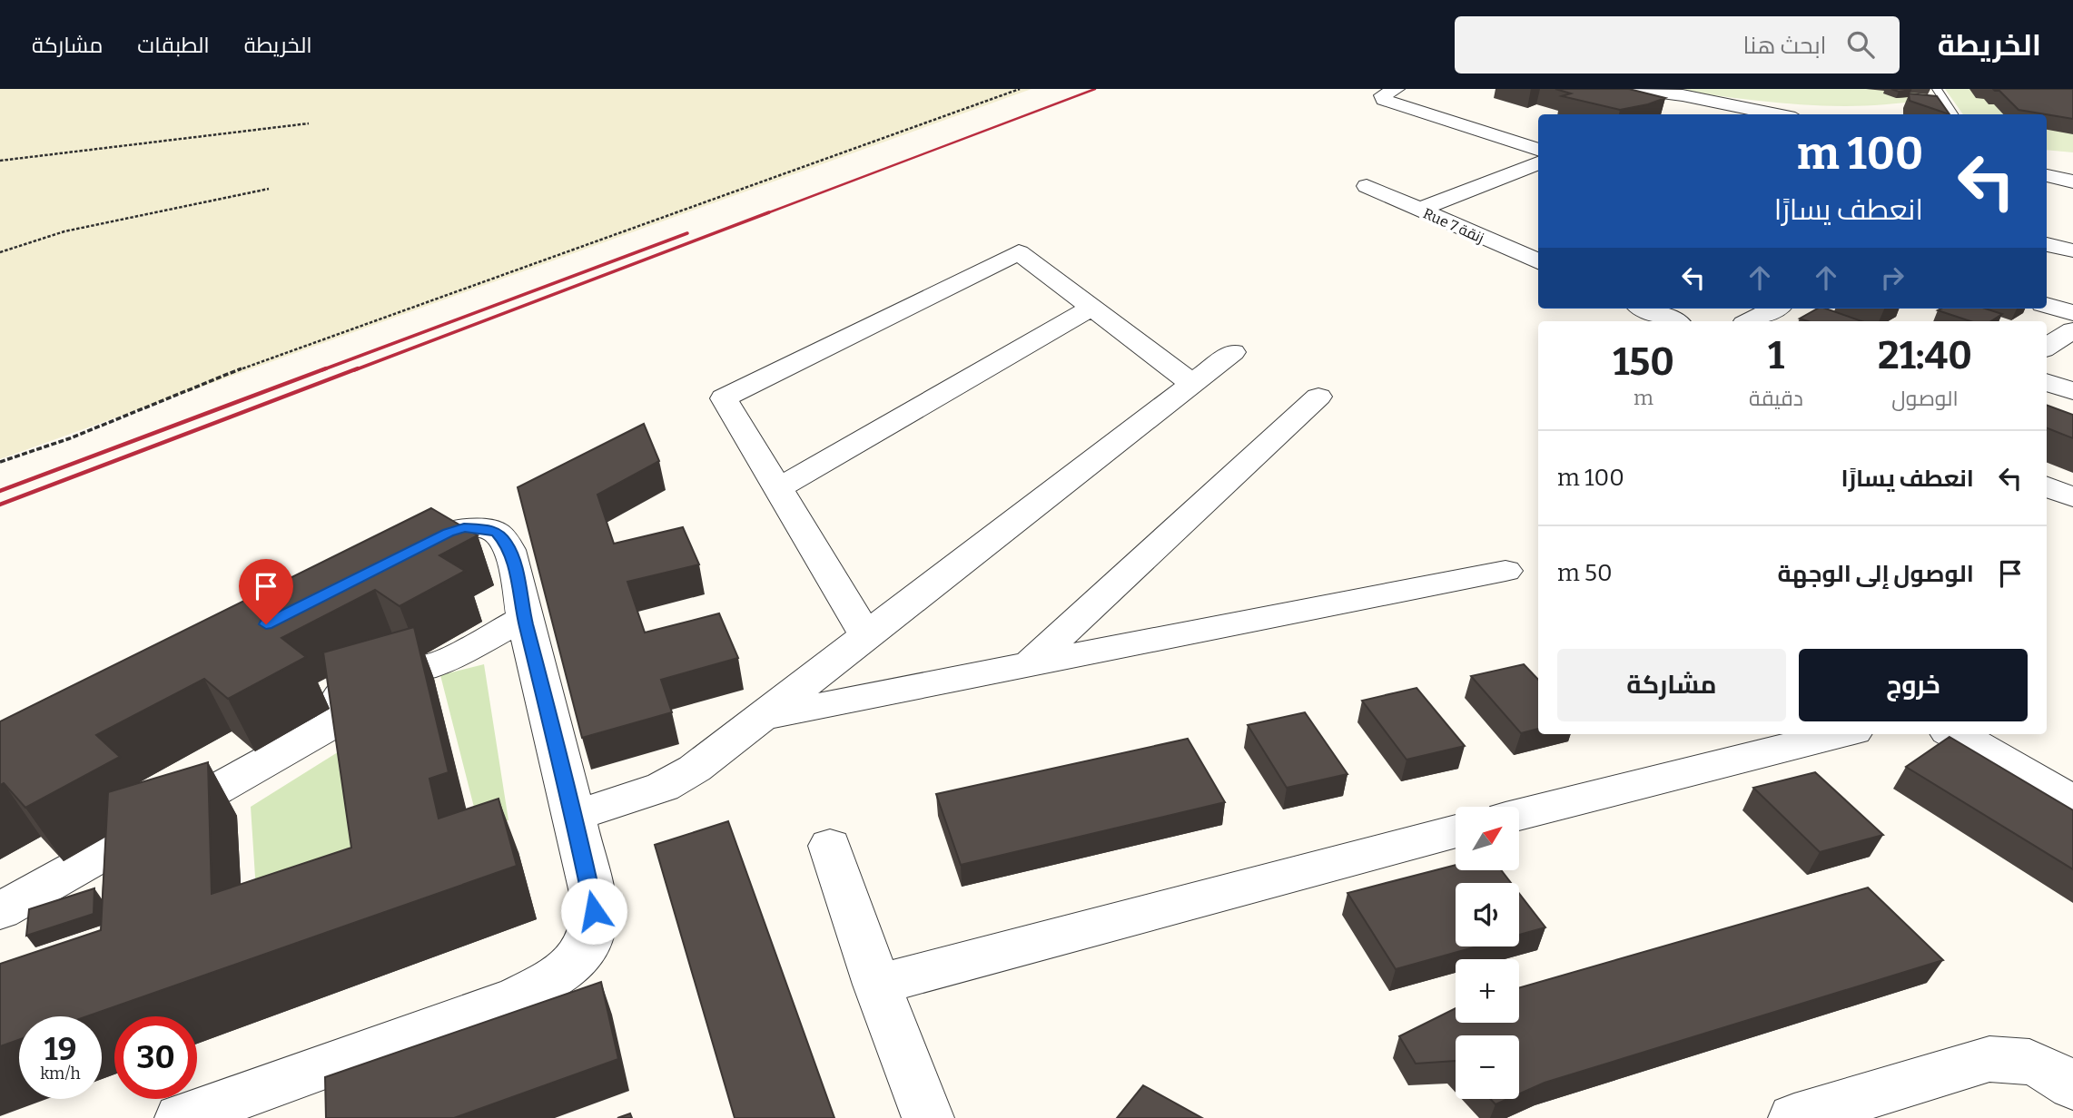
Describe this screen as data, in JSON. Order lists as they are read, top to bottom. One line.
{"streets":{"street":["Rue 7 زنقة"]},"north":"top right","page":{"header":"الخريطة","search":"ابحث هنا","nav":["الخريطة","الطبقات","مشاركة"],"turn":["100 m","انعطف يسارًا"],"eta":["21:40","الوصول","1","دقيقة","150","m"],"list":[{"name":"انعطف يسارًا","value":"100 m"},{"name":"الوصول إلى الوجهة","value":"50 m"}],"buttons":["خروج","مشاركة"],"map_buttons":["+","−"],"speed":"19 km/h","limit":"30"}}
